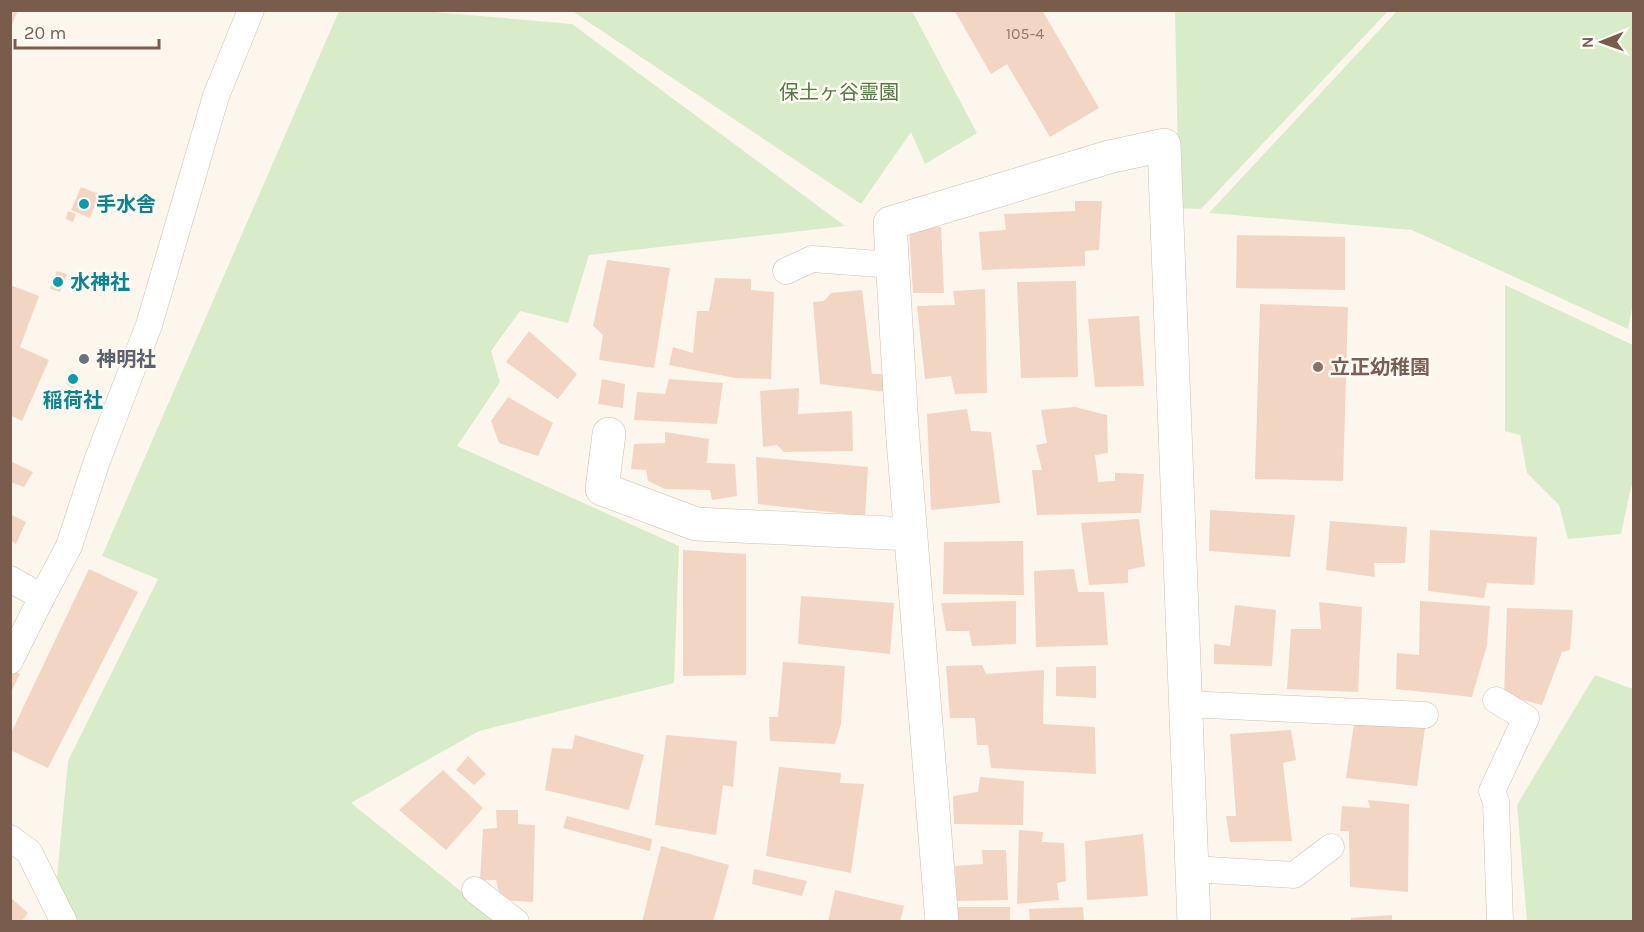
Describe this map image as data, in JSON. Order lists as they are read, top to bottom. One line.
{"parks":["保土ヶ谷霊園"],"places":["手水舎","水神社","神明社","立正幼稚園","稲荷社"],"house_numbers":["105-4"],"scale_bar":"20 m","north":"left"}
